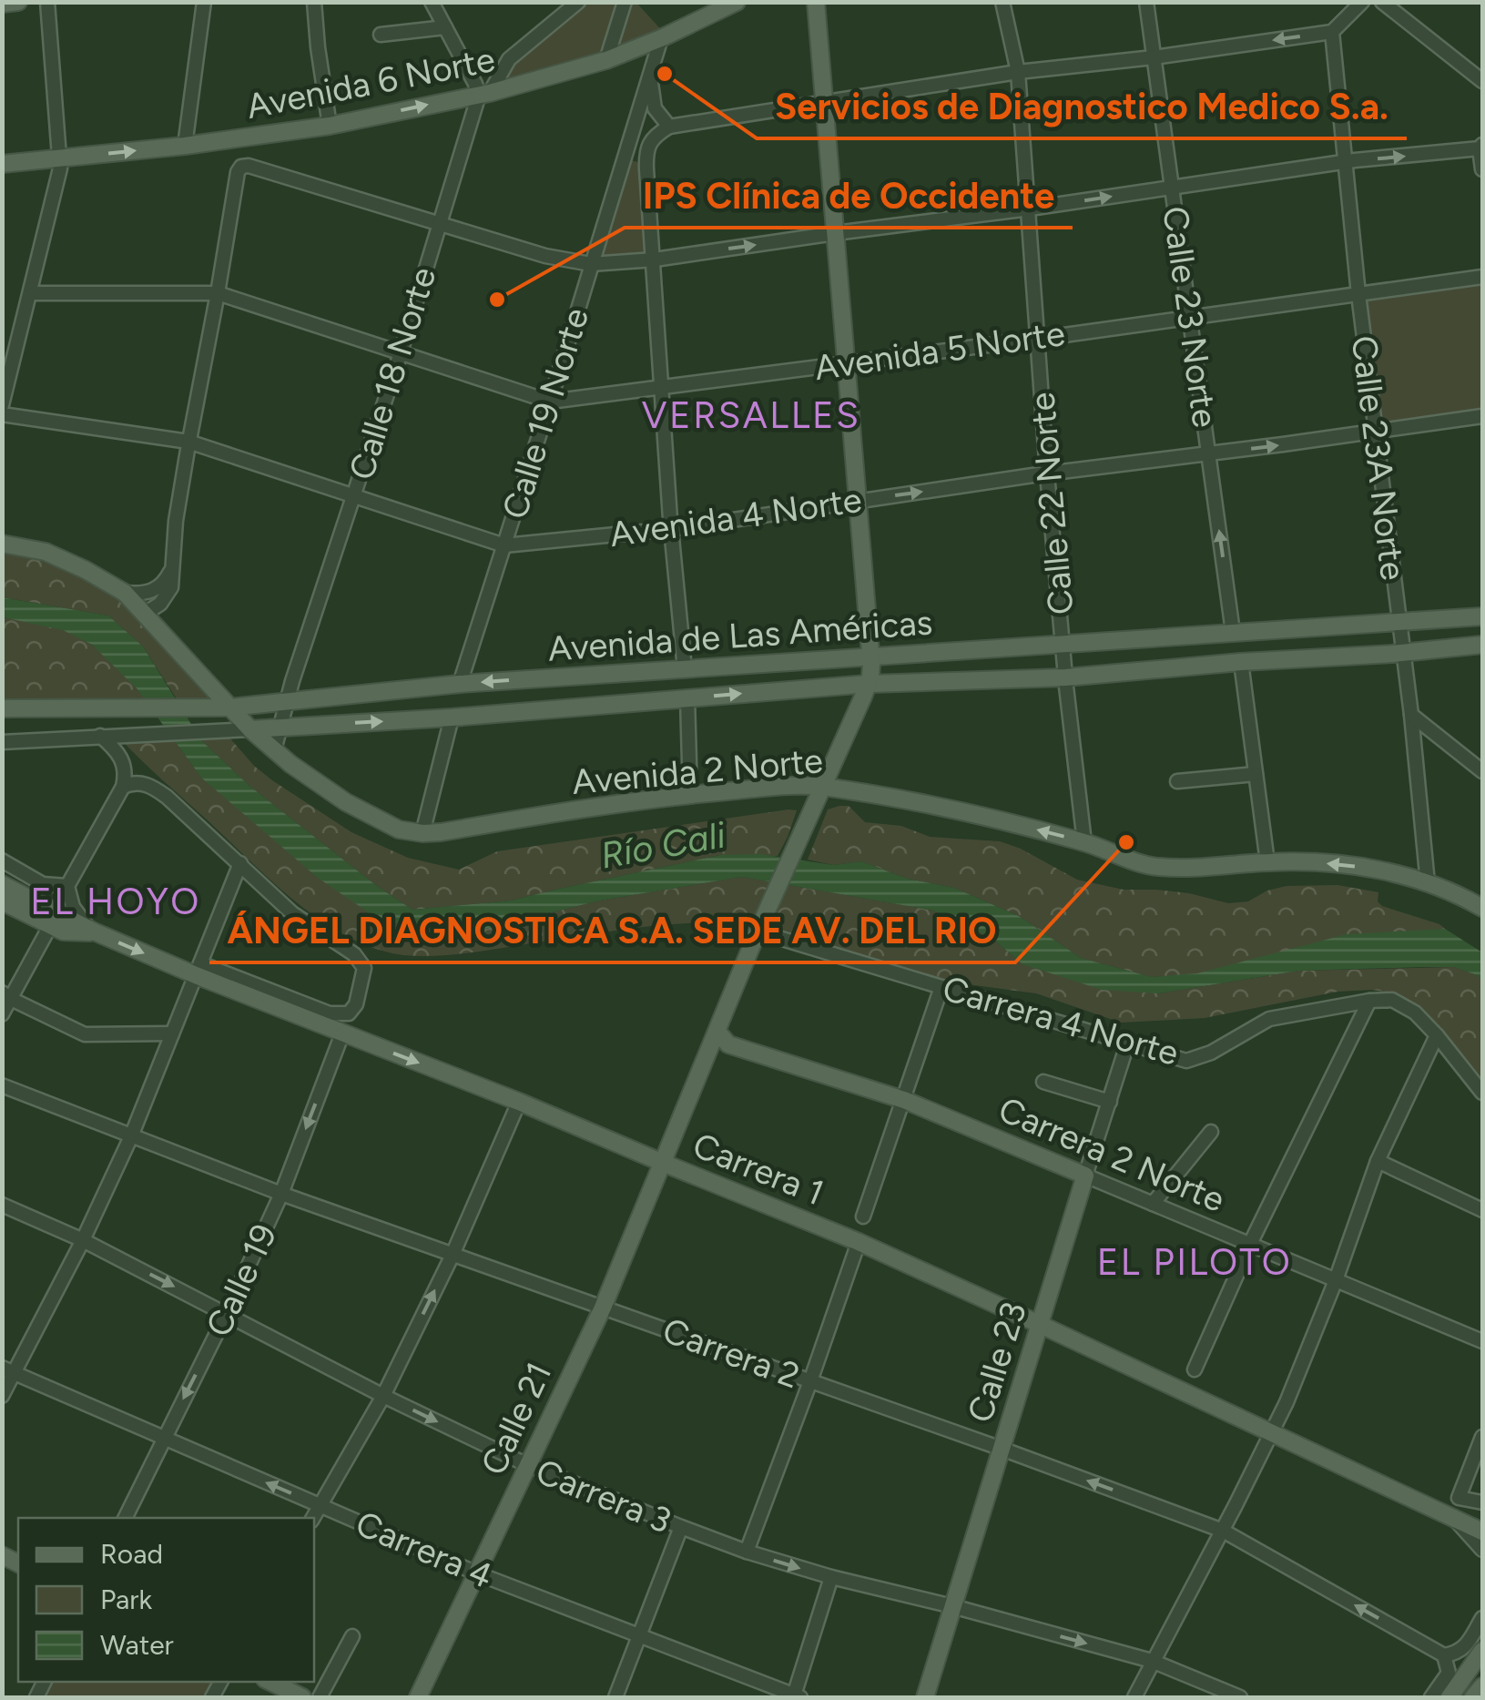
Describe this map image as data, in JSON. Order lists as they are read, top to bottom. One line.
{"streets":{"main road":["Avenida 6 Norte","Avenida de Las Américas","Avenida 2 Norte","Carrera 2 Norte","Carrera 1","Calle 23","Calle 21"],"street":["Calle 23 Norte","Avenida 5 Norte","Calle 18 Norte","Calle 19 Norte","Calle 23A Norte","Calle 22 Norte","Avenida 4 Norte","Carrera 4 Norte","Calle 19","Carrera 2","Carrera 3","Carrera 4"]},"crossings":[["Avenida 6 Norte","Calle 18 Norte"],["Avenida 6 Norte","Calle 19 Norte"],["Calle 23 Norte","Avenida 5 Norte"],["Calle 23 Norte","Avenida 4 Norte"],["Calle 23 Norte","Avenida de Las Américas"],["Avenida 5 Norte","Calle 18 Norte"],["Avenida 5 Norte","Calle 19 Norte"],["Avenida 5 Norte","Calle 23A Norte"],["Avenida 5 Norte","Calle 22 Norte"],["Calle 18 Norte","Avenida 4 Norte"],["Calle 18 Norte","Avenida de Las Américas"],["Calle 18 Norte","Avenida 2 Norte"],["Calle 19 Norte","Avenida 4 Norte"],["Calle 19 Norte","Avenida de Las Américas"],["Calle 23A Norte","Avenida 4 Norte"],["Calle 23A Norte","Avenida de Las Américas"],["Calle 23A Norte","Avenida 2 Norte"],["Calle 22 Norte","Avenida 4 Norte"],["Calle 22 Norte","Avenida de Las Américas"],["Calle 22 Norte","Avenida 2 Norte"],["Avenida de Las Américas","Avenida 2 Norte"],["Avenida de Las Américas","Calle 21"],["Avenida 2 Norte","Calle 21"],["Carrera 4 Norte","Calle 23"],["Carrera 4 Norte","Calle 21"],["Carrera 2 Norte","Calle 23"],["Carrera 2 Norte","Calle 21"],["Carrera 1","Calle 19"],["Carrera 1","Calle 23"],["Carrera 1","Calle 21"],["Calle 19","Carrera 2"],["Calle 19","Carrera 3"],["Calle 19","Carrera 4"],["Carrera 2","Calle 23"],["Carrera 2","Calle 21"],["Calle 23","Carrera 3"],["Calle 21","Carrera 3"],["Calle 21","Carrera 4"]],"one_way":["Avenida 6 Norte","Calle 19","Carrera 3"],"districts":["VERSALLES","EL HOYO","EL PILOTO"],"water":["Río Cali"],"places":["Servicios de Diagnostico Medico S.a.","IPS Clínica de Occidente","ÁNGEL DIAGNOSTICA S.A. SEDE AV. DEL RIO"],"legend":["Road","Park","Water"]}
